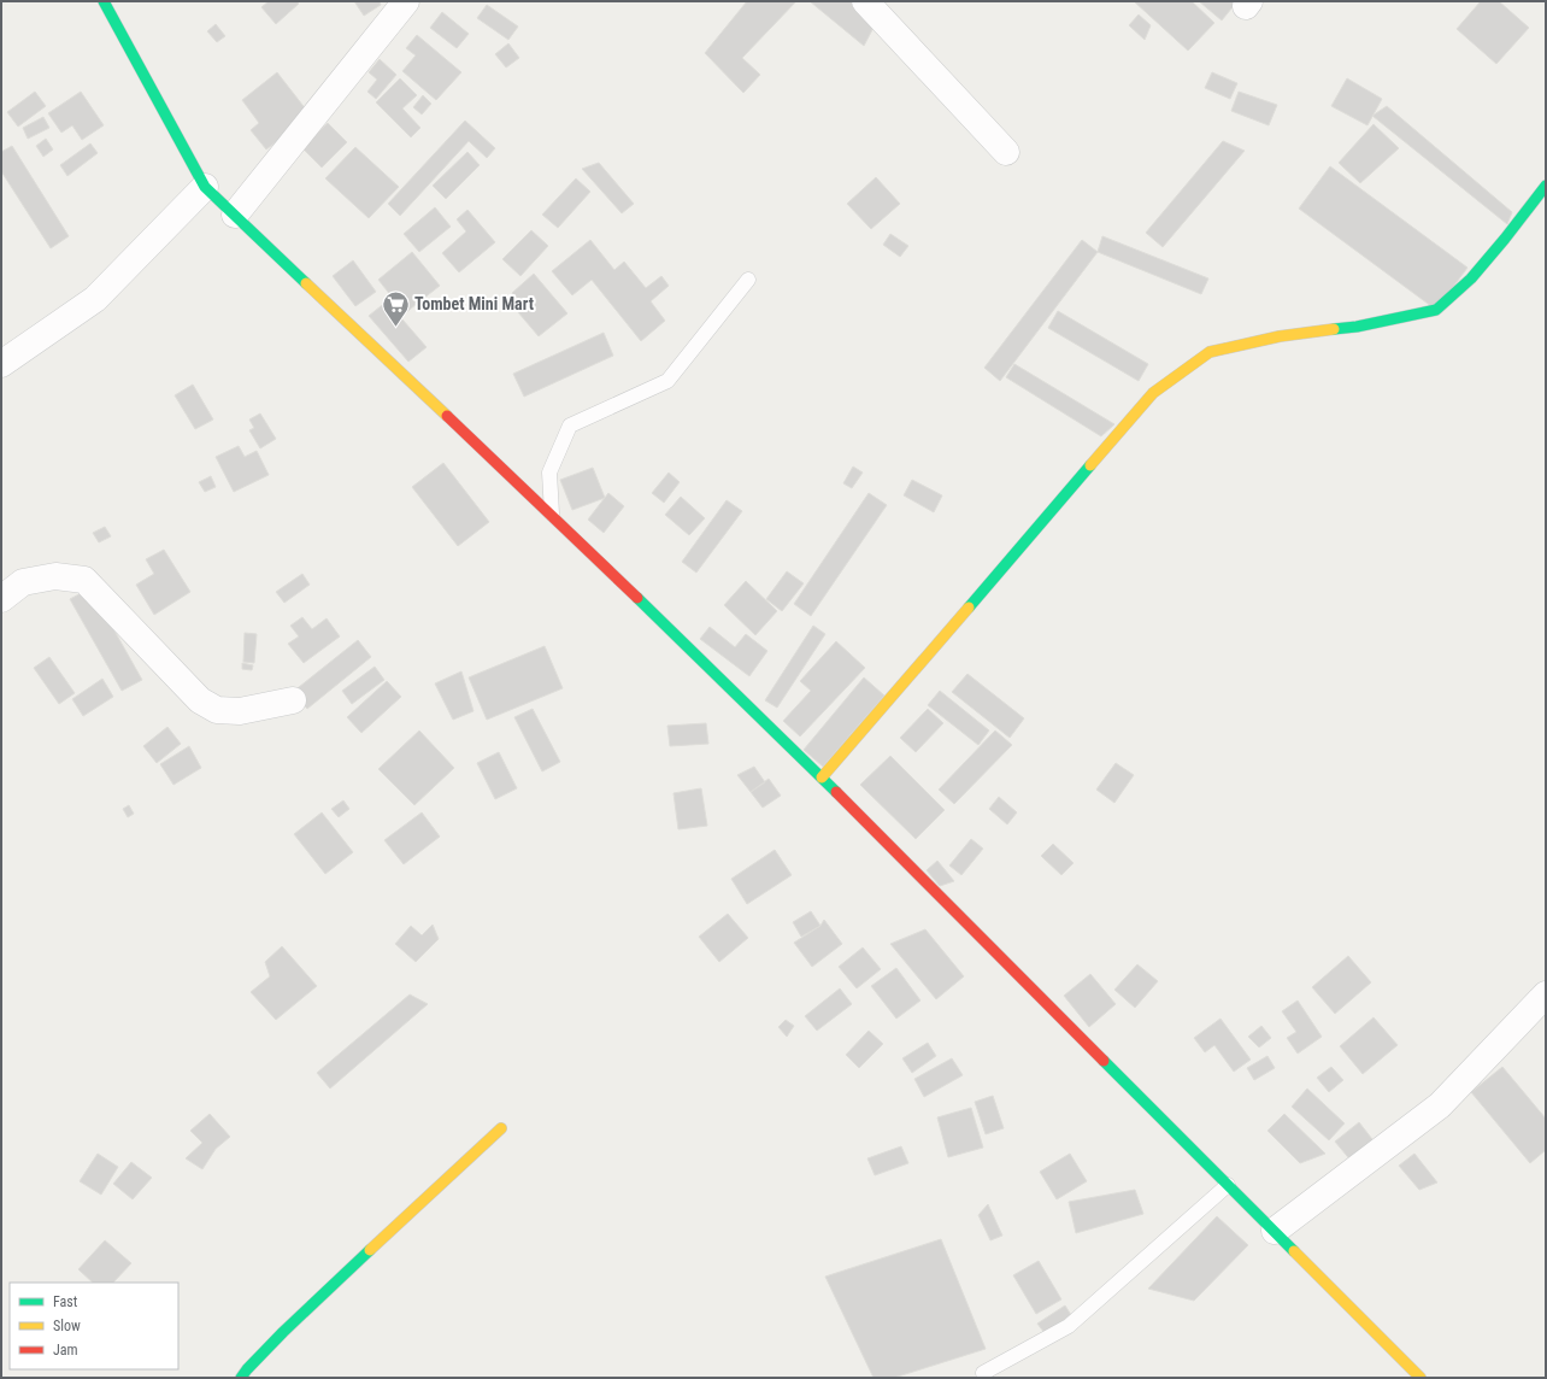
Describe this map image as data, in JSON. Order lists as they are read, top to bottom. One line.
{"places":{"supermarket":["Tombet Mini Mart"]},"legend":["Fast","Slow","Jam"]}
